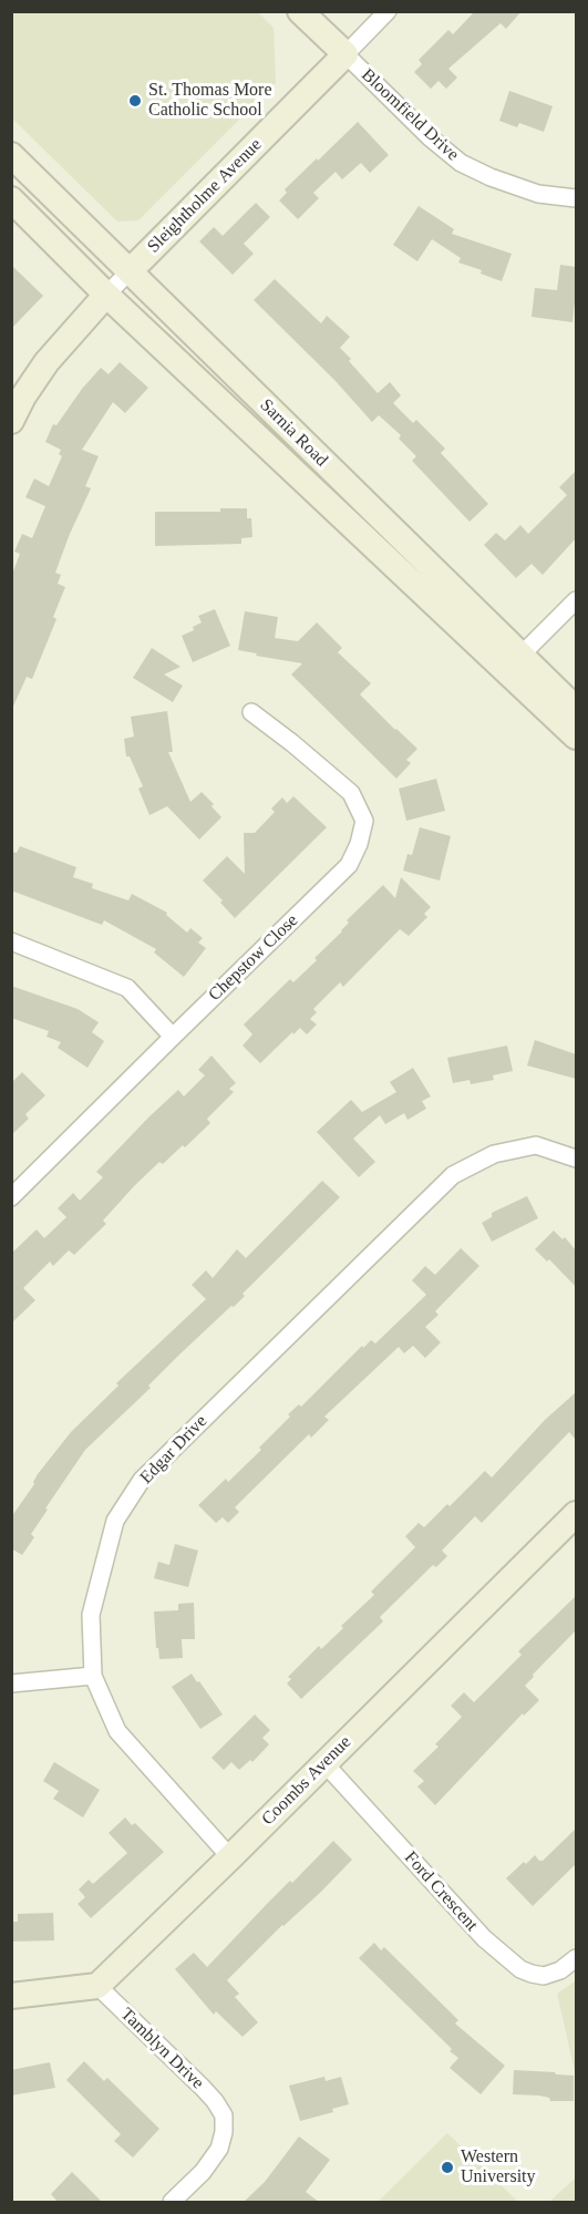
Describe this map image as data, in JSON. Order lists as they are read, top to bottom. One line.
{"streets":{"main road":["Bloomfield Drive","Sleightholme Avenue","Sarnia Road","Coombs Avenue"],"street":["Chepstow Close","Edgar Drive","Ford Crescent","Tamblyn Drive"]},"crossings":[["Bloomfield Drive","Sleightholme Avenue"],["Sleightholme Avenue","Sarnia Road"],["Edgar Drive","Coombs Avenue"],["Coombs Avenue","Ford Crescent"],["Coombs Avenue","Tamblyn Drive"]],"places":["St. Thomas More Catholic School","Western University"]}
